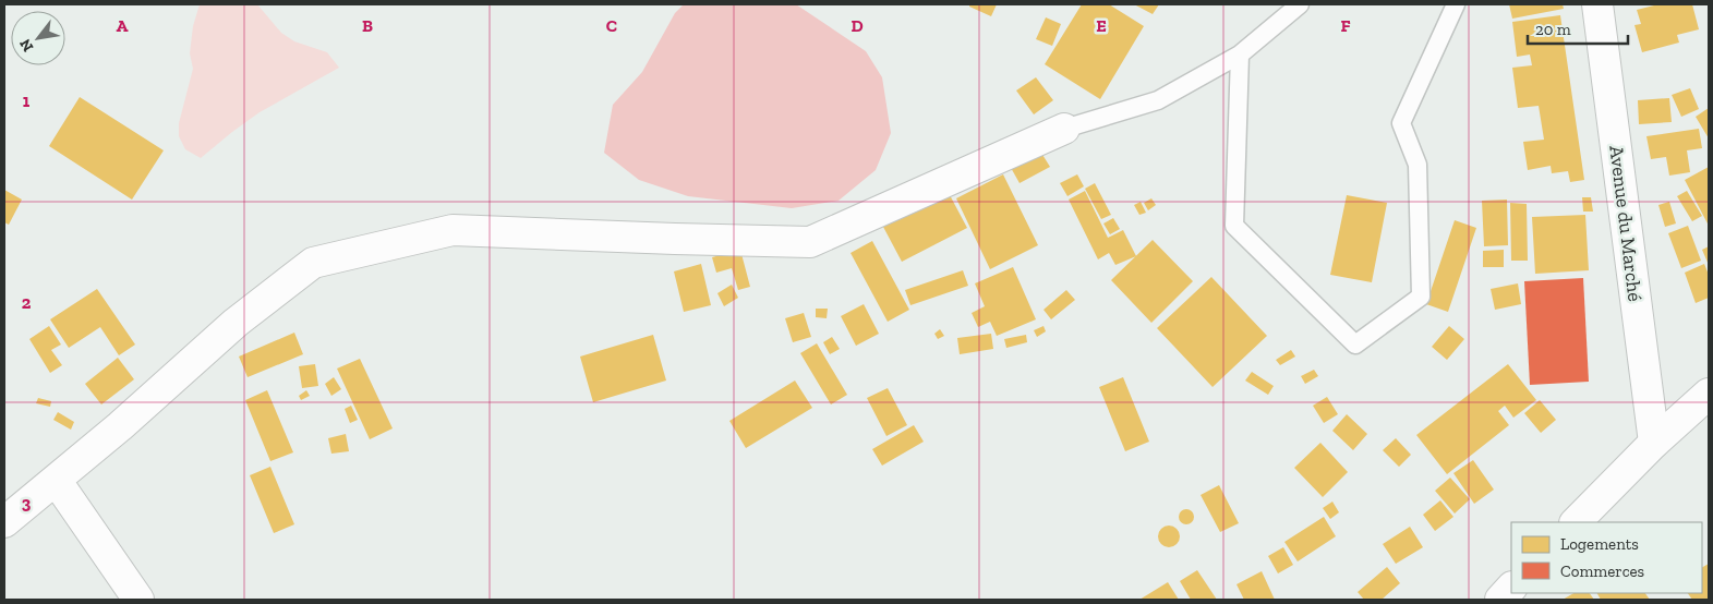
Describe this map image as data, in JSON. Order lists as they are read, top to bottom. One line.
{"streets":{"main road":["Avenue du Marché"]},"legend":["Logements","Commerces"],"scale_bar":"20 m","north":"bottom left","grid":{"columns":["A","B","C","D","E","F"],"rows":["1","2","3"]}}
